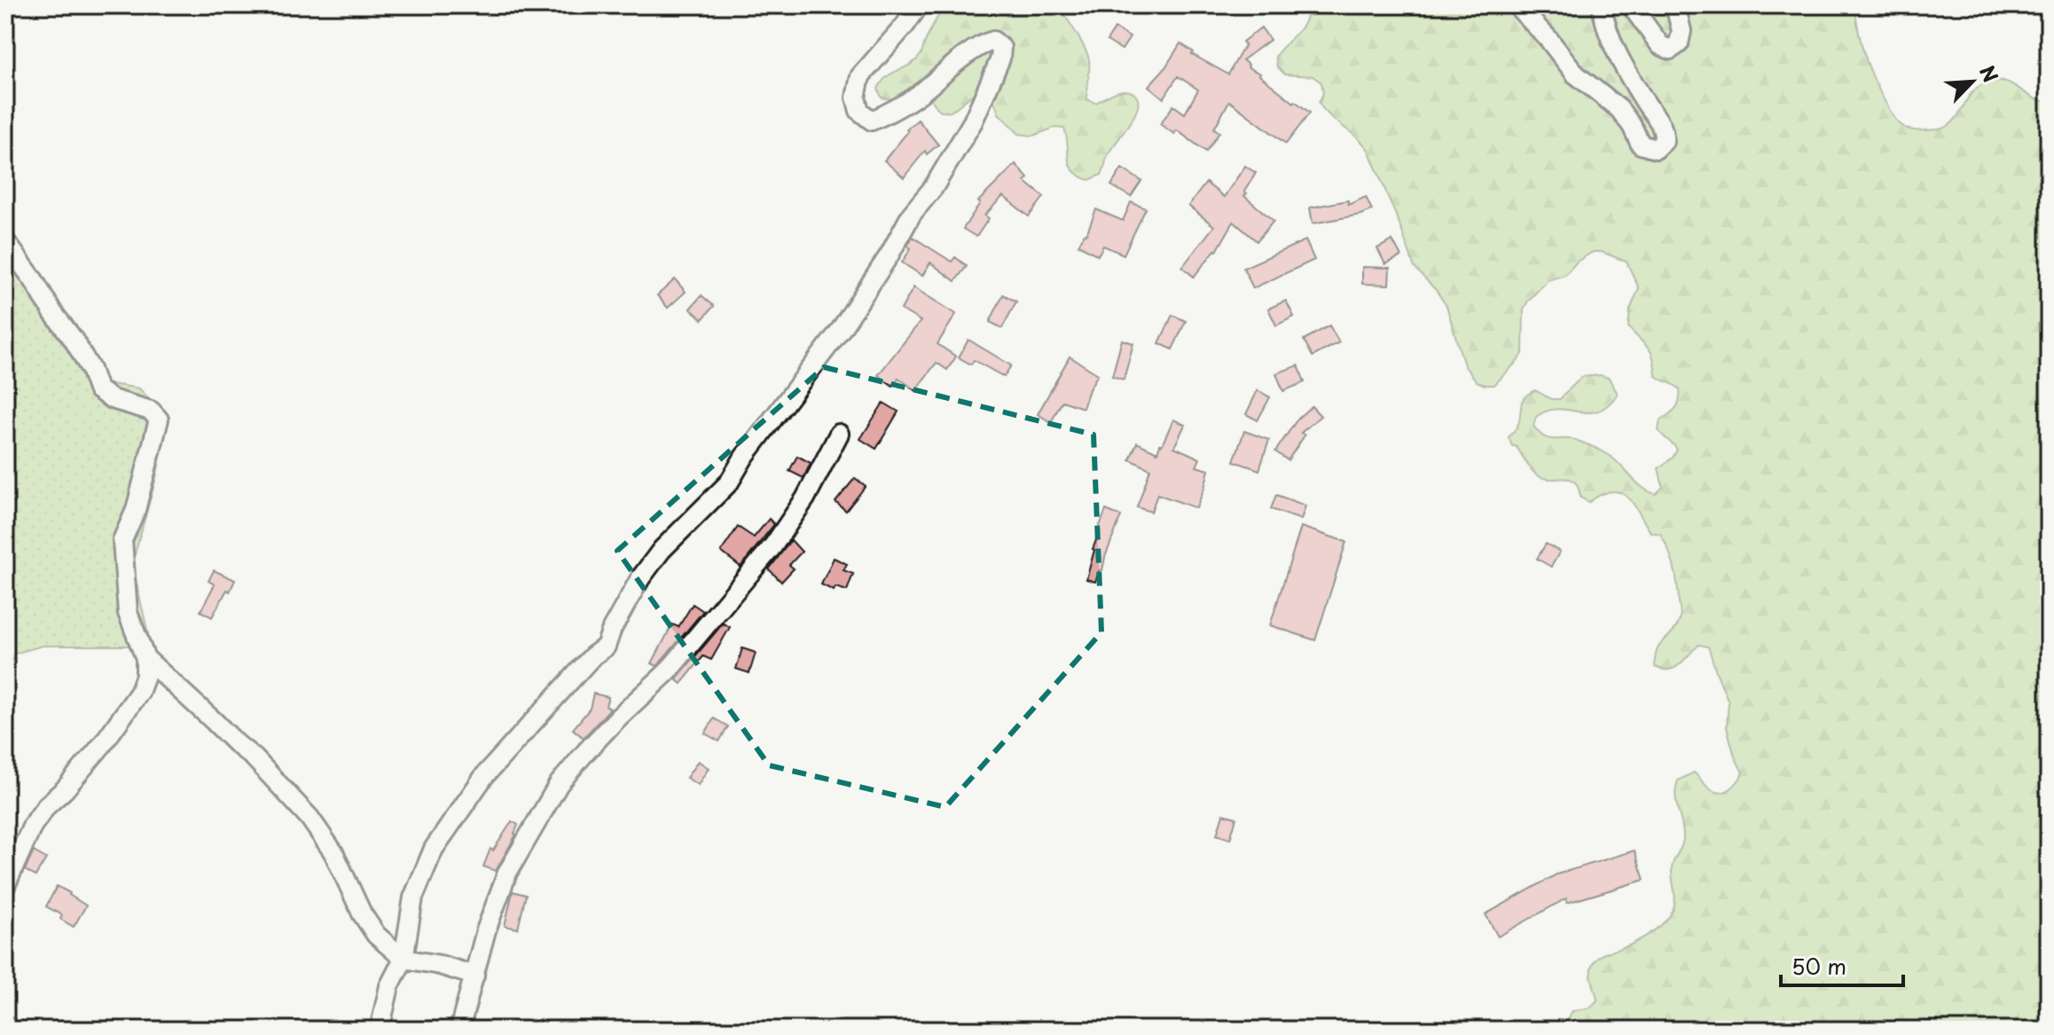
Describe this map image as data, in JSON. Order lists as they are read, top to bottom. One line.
{"scale_bar":"50 m","north":"top right"}
